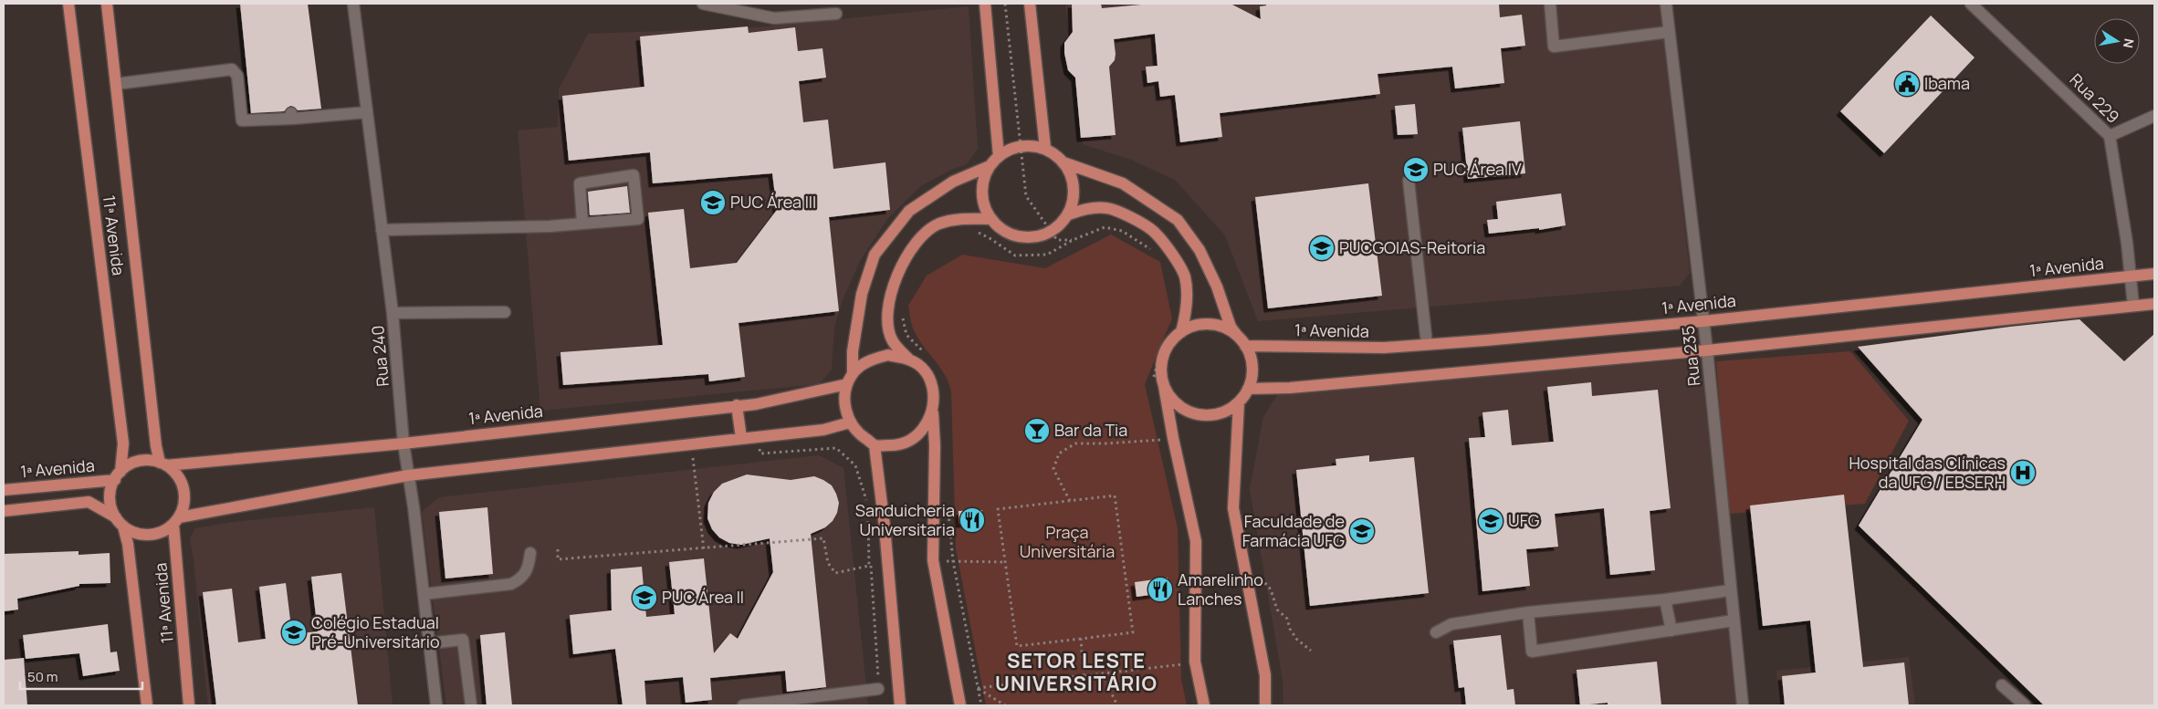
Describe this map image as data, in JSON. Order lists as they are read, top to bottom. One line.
{"streets":{"main road":["11ª Avenida","1ª Avenida"],"street":["Rua 229","Rua 240","Rua 235"]},"crossings":[["Rua 229","1ª Avenida"],["11ª Avenida","1ª Avenida"],["1ª Avenida","Rua 240"],["1ª Avenida","Rua 235"]],"districts":["SETOR LESTE UNIVERSITÁRIO"],"parks":["Praça Universitária"],"places":{"public building":["Ibama"],"school or university":["PUC Área IV","PUC Área III","PUCGOIAS-Reitoria","UFG","Faculdade de Farmácia UFG","PUC Área II","Colégio Estadual Pré-Universitário"],"bar":["Bar da Tia"],"hospital":["Hospital das Clínicas da UFG / EBSERH"],"restaurant":["Sanduicheria Universitaria","Amarelinho Lanches"]},"scale_bar":"50 m","north":"right"}
